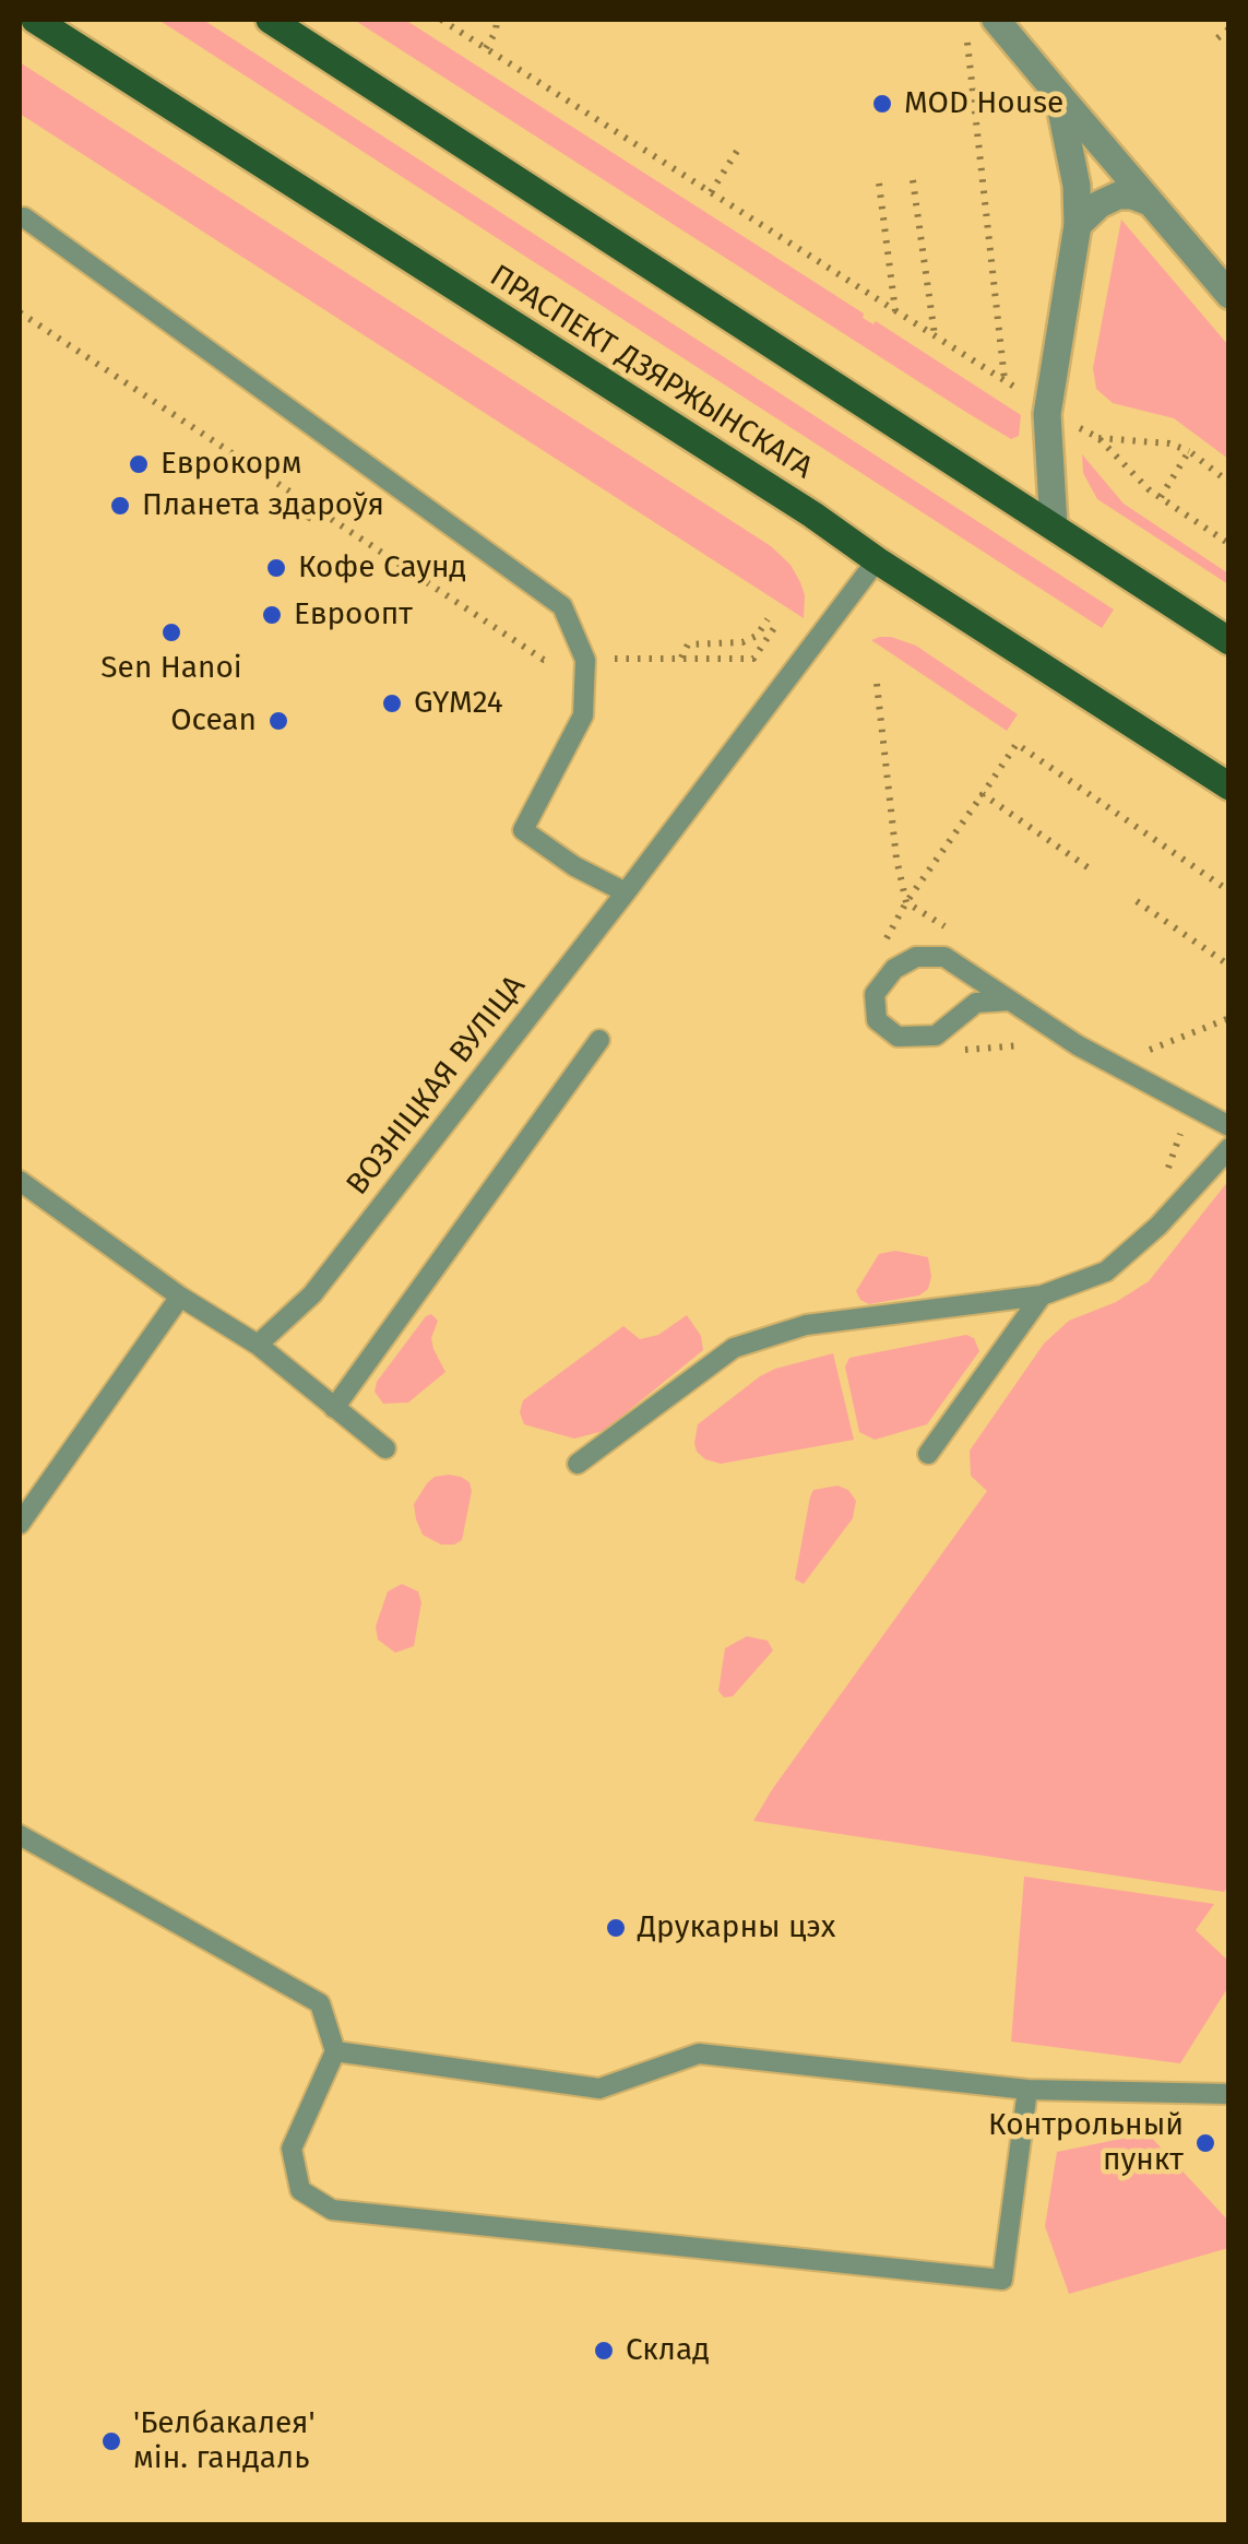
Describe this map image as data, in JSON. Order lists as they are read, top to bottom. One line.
{"streets":{"main road":["ПРАСПЕКТ ДЗЯРЖЫНСКАГА"],"lane":["ВОЗНІЦКАЯ ВУЛІЦА"]},"crossings":[["ПРАСПЕКТ ДЗЯРЖЫНСКАГА","ВОЗНІЦКАЯ ВУЛІЦА"]],"places":["MOD House","Еврокорм","Планета здароўя","Кофе Саунд","Евроопт","Sen Hanoi","GYM24","Ocean","Друкарны цэх","Контрольный пункт","Склад","'Белбакалея' мін. гандаль"]}
